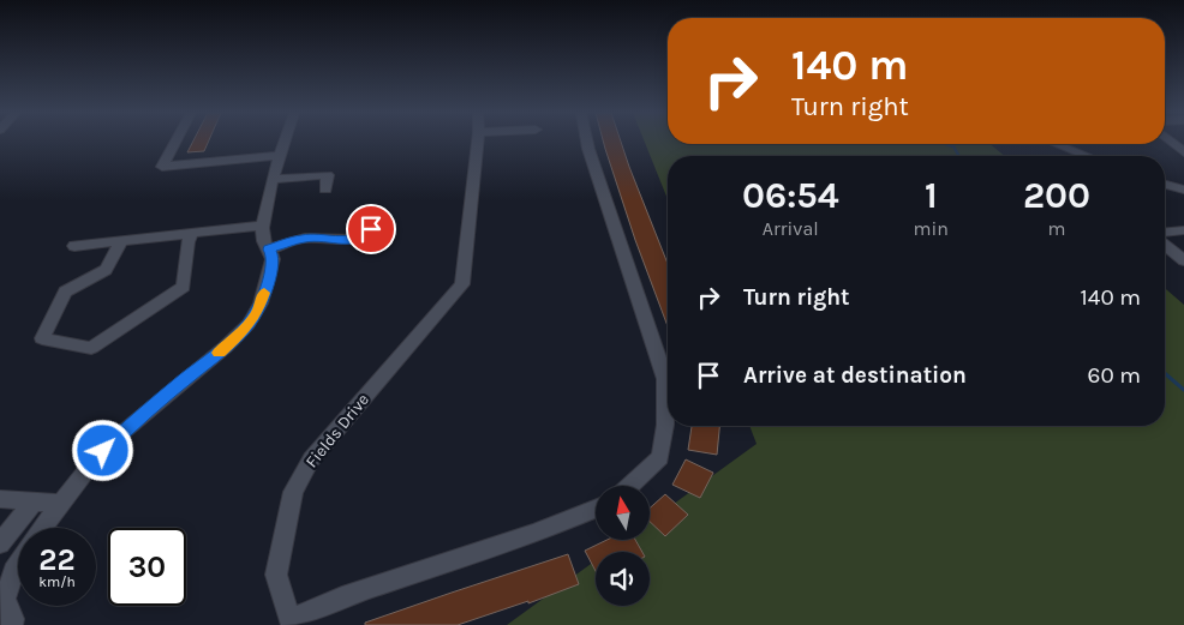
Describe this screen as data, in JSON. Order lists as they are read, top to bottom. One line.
{"streets":{"street":["Fields Drive"]},"north":"top","page":{"turn":["140 m","Turn right"],"eta":["06:54","Arrival","1","min","200","m"],"list":[{"name":"Turn right","value":"140 m"},{"name":"Arrive at destination","value":"60 m"}],"speed":"22 km/h","limit":"30"}}
